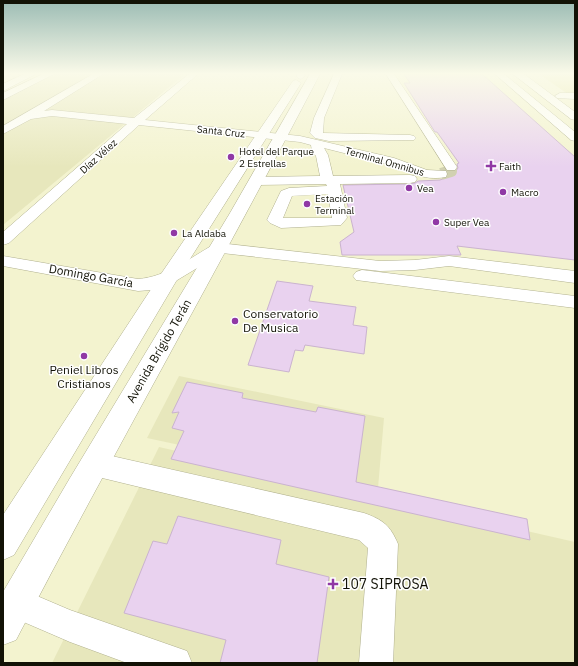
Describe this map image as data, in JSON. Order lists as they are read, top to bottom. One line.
{"streets":{"main road":["Avenida Brígido Terán"],"street":["Santa Cruz","Díaz Vélez","Terminal Omnibus","Domingo García"]},"crossings":[["Santa Cruz","Díaz Vélez"],["Santa Cruz","Terminal Omnibus"],["Santa Cruz","Avenida Brígido Terán"],["Terminal Omnibus","Avenida Brígido Terán"],["Domingo García","Avenida Brígido Terán"]],"places":{"other":["Hotel del Parque 2 Estrellas","Vea","Macro","Estación Terminal","Super Vea","La Aldaba","Conservatorio De Musica","Peniel Libros Cristianos"],"health":["Faith","107 SIPROSA"]}}
